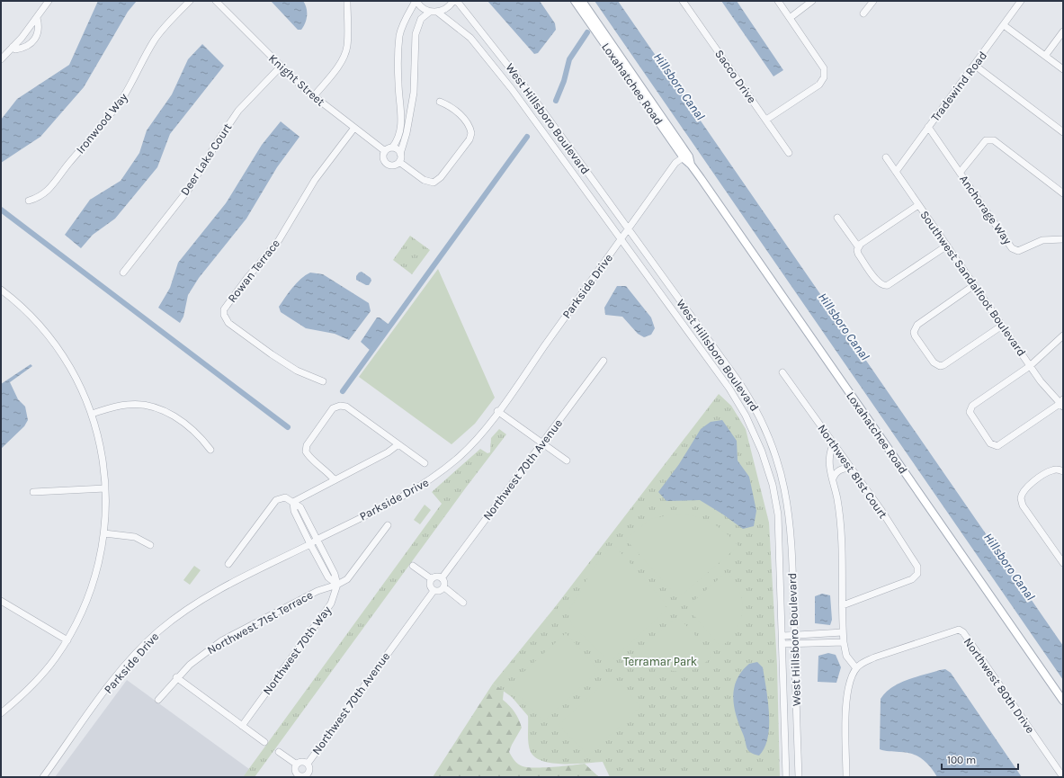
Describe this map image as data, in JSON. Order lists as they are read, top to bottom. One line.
{"streets":{"main road":["Loxahatchee Road"],"street":["Sacco Drive","Knight Street","Tradewind Road","West Hillsboro Boulevard","Ironwood Way","Deer Lake Court","Anchorage Way","Rowan Terrace","Southwest Sandalfoot Boulevard","Parkside Drive","Northwest 70th Avenue","Northwest 81st Court","Northwest 71st Terrace","Northwest 70th Way","Northwest 80th Drive"]},"crossings":[["Knight Street","Deer Lake Court"],["Knight Street","Rowan Terrace"],["Loxahatchee Road","Parkside Drive"],["Tradewind Road","Anchorage Way"],["Tradewind Road","Southwest Sandalfoot Boulevard"],["West Hillsboro Boulevard","Parkside Drive"],["Northwest 71st Terrace","Northwest 70th Way"]],"water":["Hillsboro Canal"],"parks":["Terramar Park"],"scale_bar":"100 m"}
